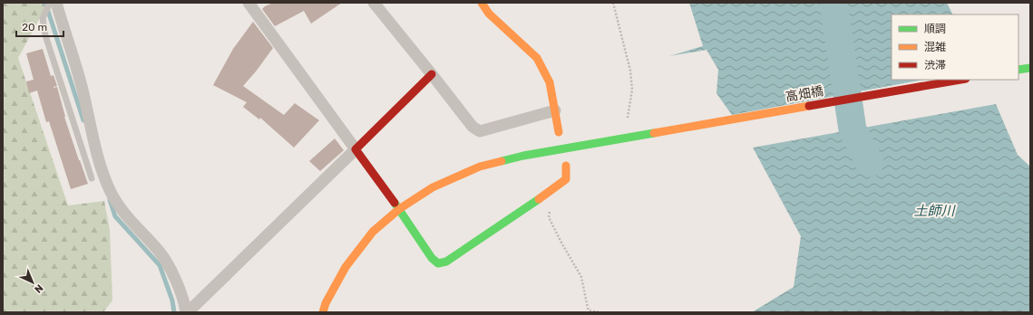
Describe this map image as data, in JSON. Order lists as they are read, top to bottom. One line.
{"streets":{"street":["高畑橋"]},"water":["土師川"],"legend":["順調","混雑","渋滞"],"scale_bar":"20 m","north":"bottom right"}
